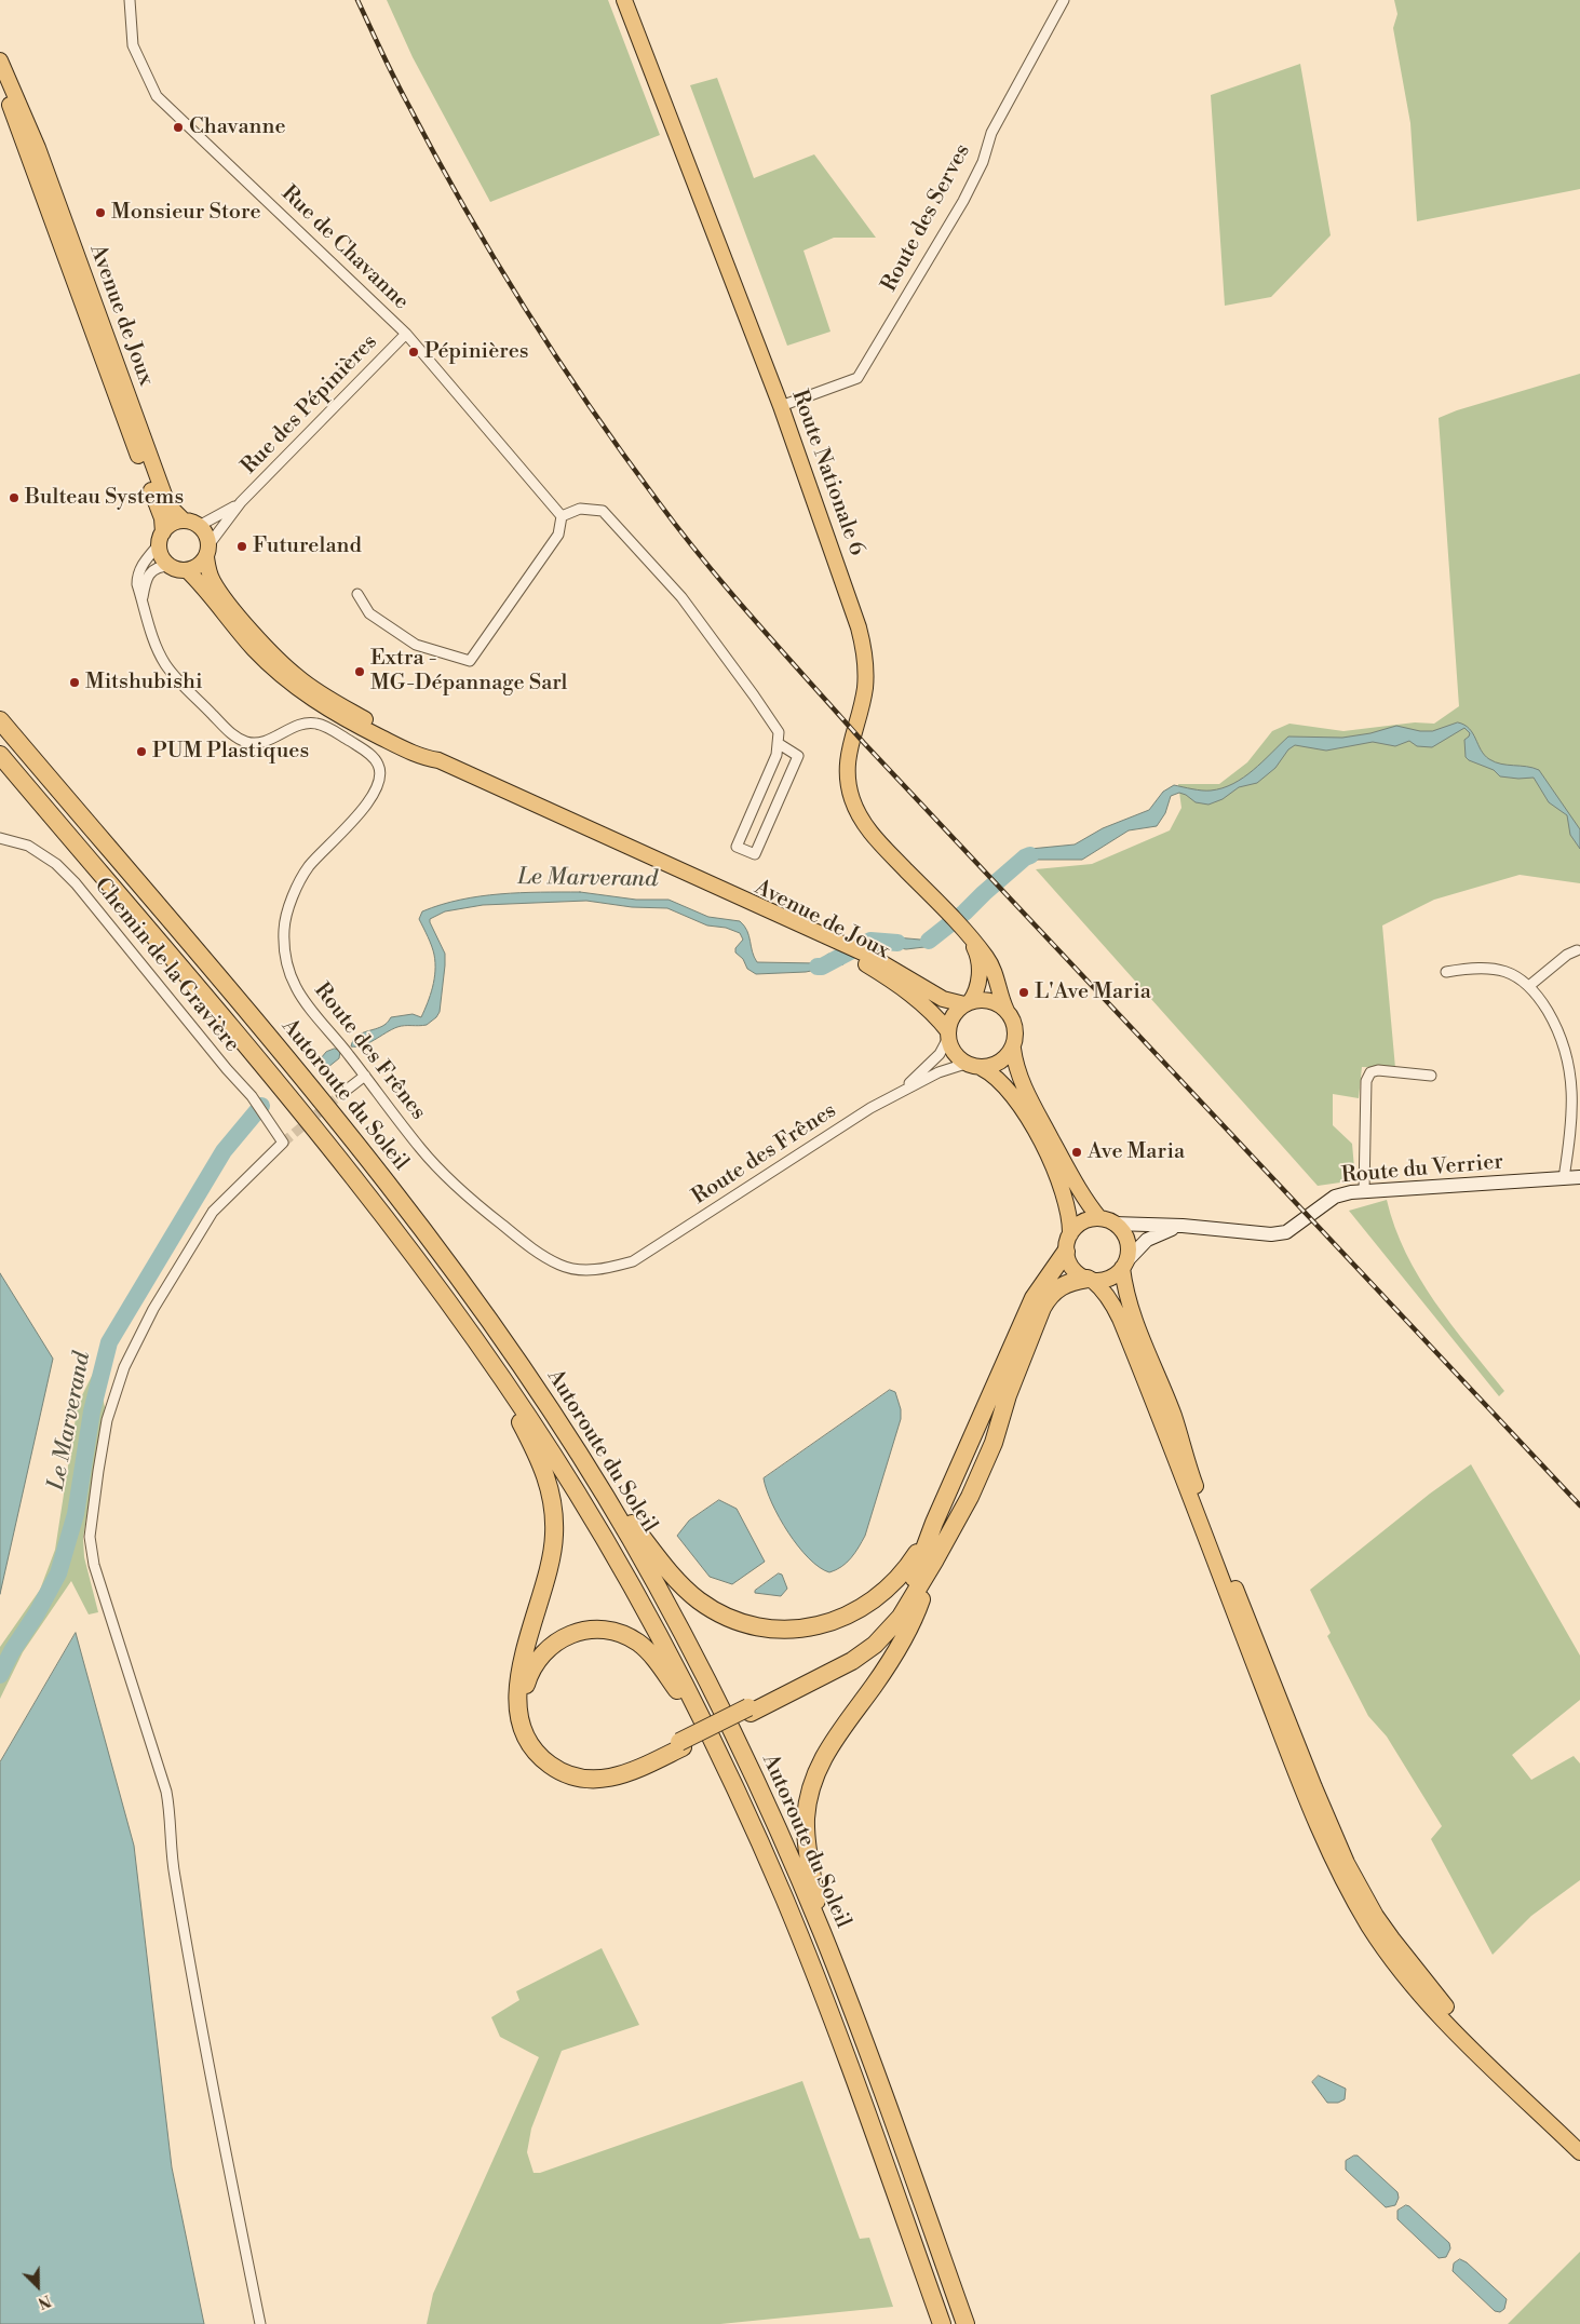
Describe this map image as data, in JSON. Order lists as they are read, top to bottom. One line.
{"streets":{"highway":["Autoroute du Soleil"],"main road":["Avenue de Joux","Route Nationale 6","Route du Verrier"],"street":["Route des Serves","Rue de Chavanne","Rue des Pépinières","Chemin de la Gravière","Route des Frênes"]},"crossings":[["Route des Serves","Route Nationale 6"],["Rue de Chavanne","Rue des Pépinières"],["Avenue de Joux","Rue des Pépinières"],["Avenue de Joux","Route Nationale 6"],["Avenue de Joux","Route des Frênes"],["Rue des Pépinières","Route des Frênes"],["Route Nationale 6","Route des Frênes"]],"water":["Le Marverand"],"places":["Chavanne","Monsieur Store","Pépinières","Bulteau Systems","Futureland","Extra - MG-Dépannage Sarl","Mitshubishi","PUM Plastiques","L'Ave Maria","Ave Maria"],"north":"bottom right"}
